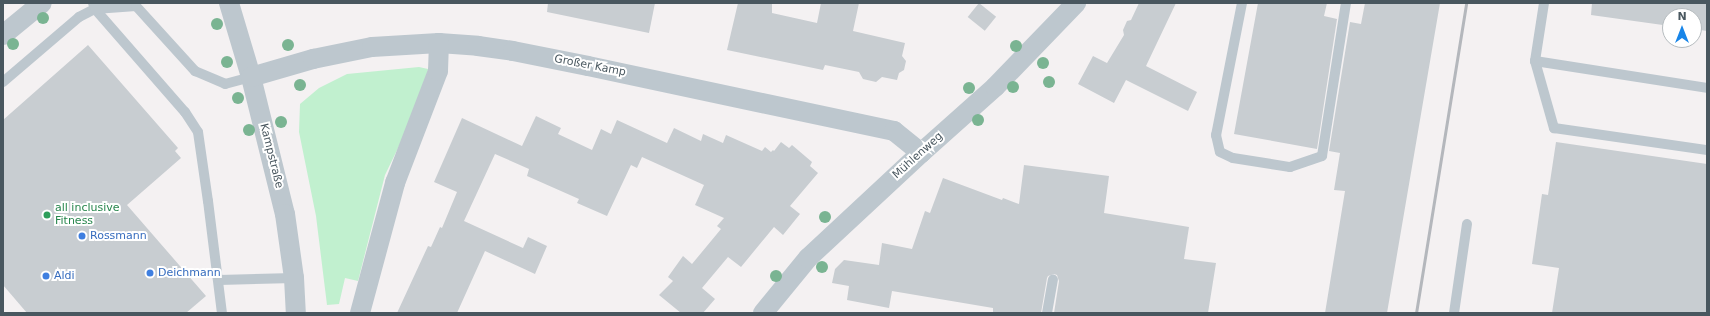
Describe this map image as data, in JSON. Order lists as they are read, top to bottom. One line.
{"streets":{"street":["Großer Kamp","Kampstraße","Mühlenweg"]},"crossings":[["Großer Kamp","Kampstraße"],["Großer Kamp","Mühlenweg"]],"places":["all inclusive Fitness","Rossmann","Deichmann","Aldi"],"north":"top"}
